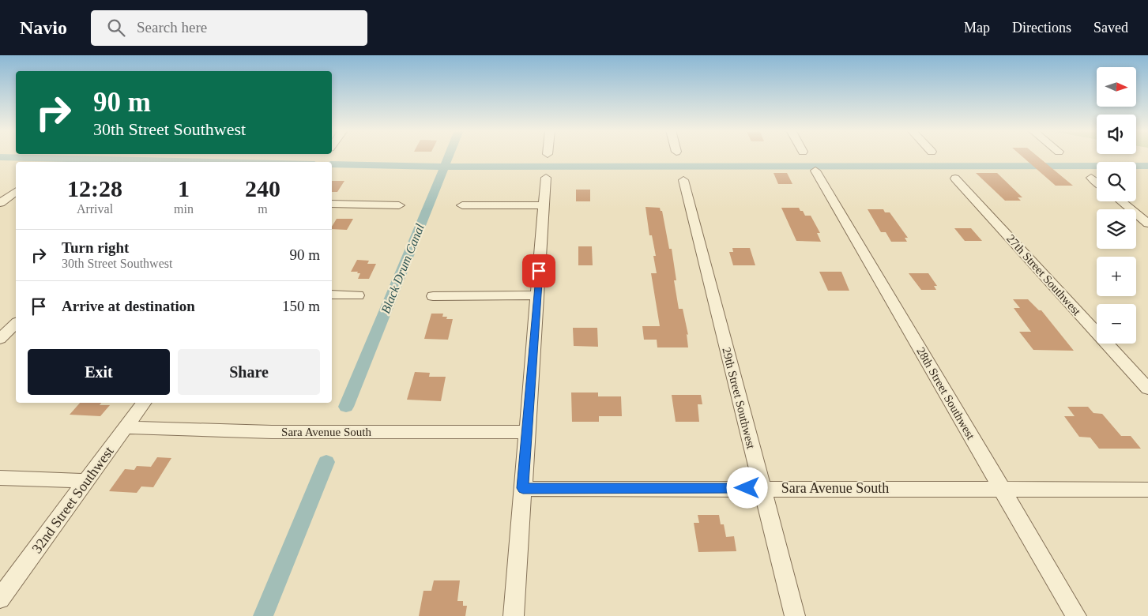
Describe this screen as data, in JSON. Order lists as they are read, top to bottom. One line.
{"streets":{"street":["27th Street Southwest","28th Street Southwest","29th Street Southwest","Sara Avenue South","32nd Street Southwest"]},"crossings":[["28th Street Southwest","Sara Avenue South"],["29th Street Southwest","Sara Avenue South"],["Sara Avenue South","32nd Street Southwest"]],"water":["Black Drum Canal"],"north":"right","page":{"header":"Navio","search":"Search here","nav":["Map","Directions","Saved"],"map_buttons":["+","−"],"turn":["90 m","30th Street Southwest"],"eta":["12:28","Arrival","1","min","240","m"],"list":[{"name":"Turn right","note":"30th Street Southwest","value":"90 m"},{"name":"Arrive at destination","value":"150 m"}],"buttons":["Exit","Share"]}}
